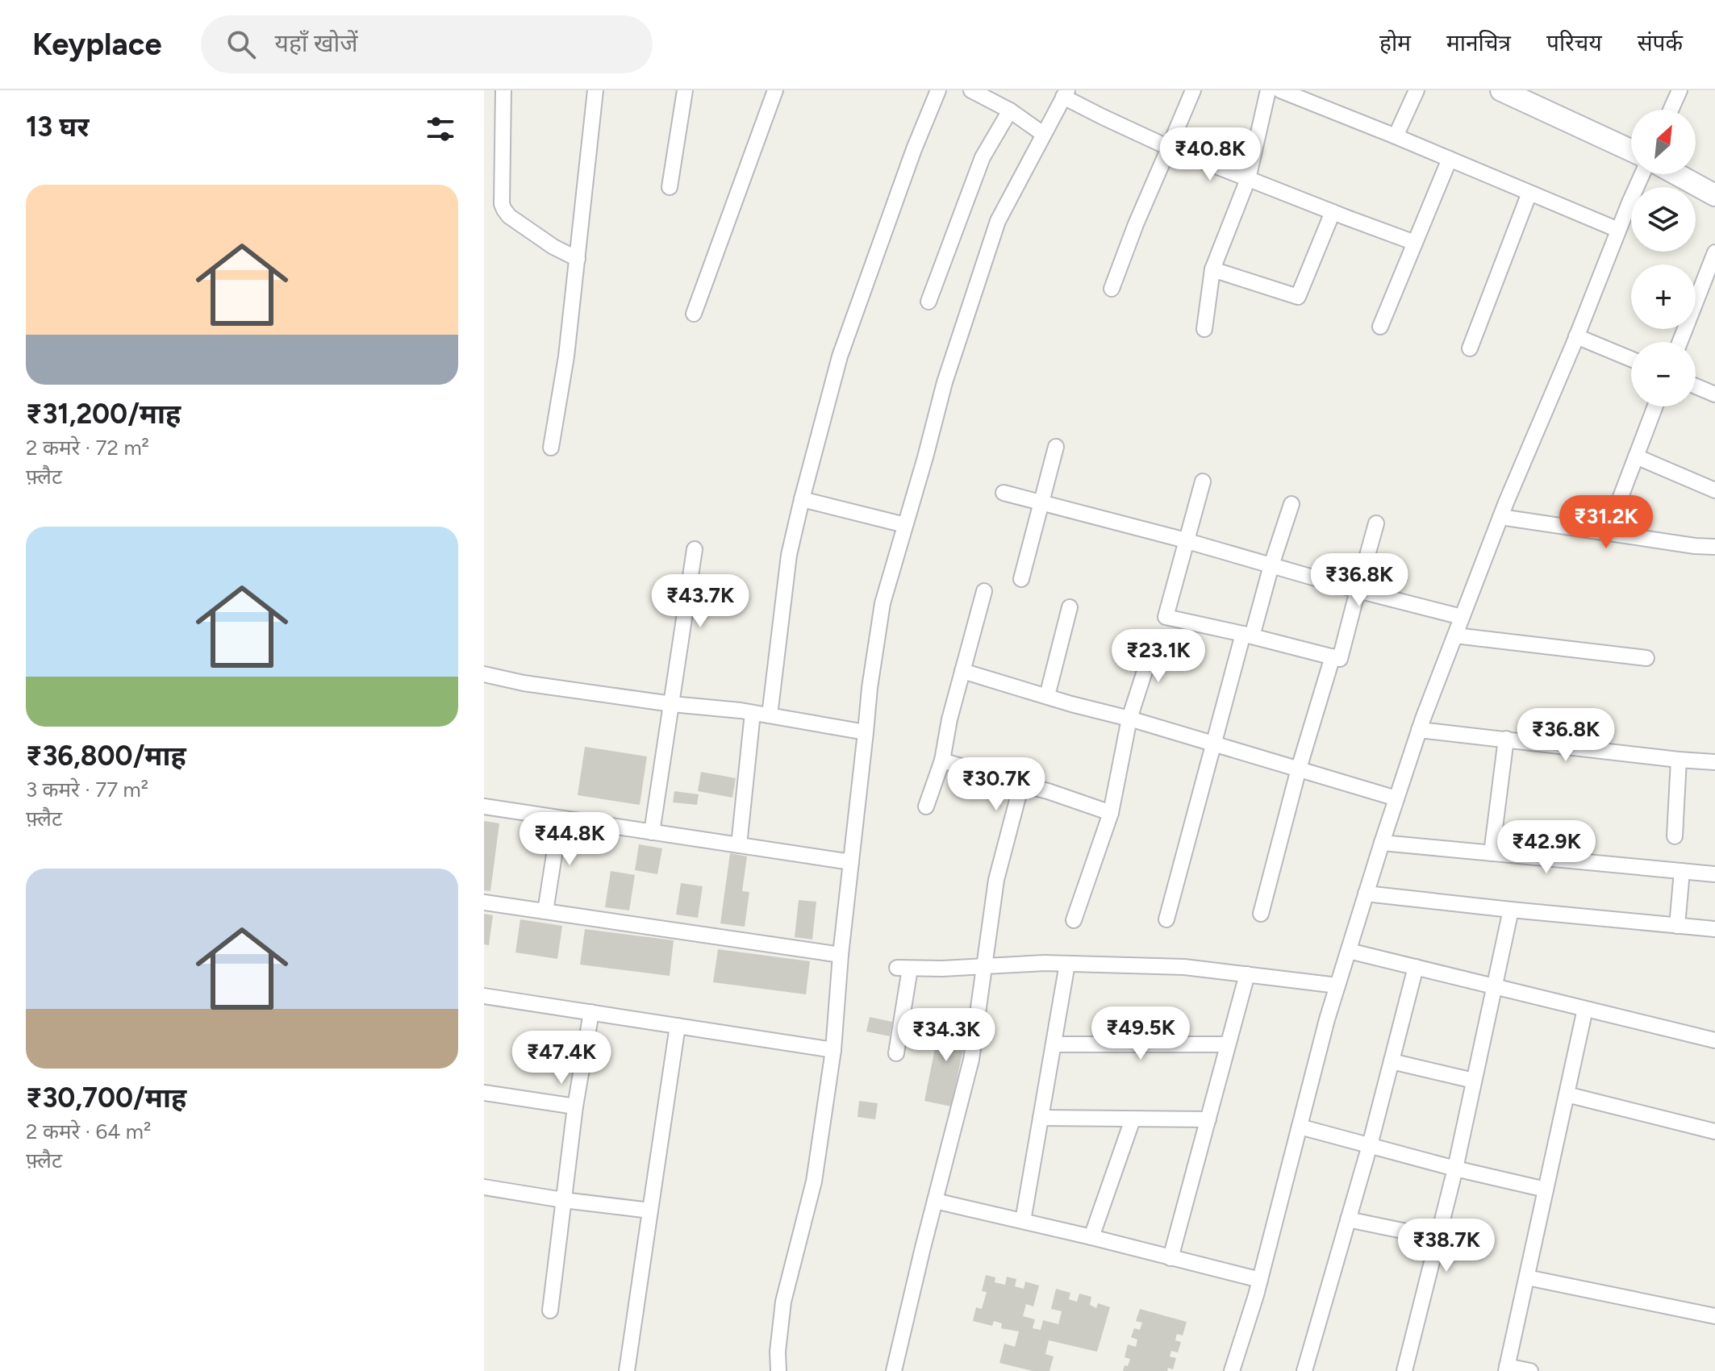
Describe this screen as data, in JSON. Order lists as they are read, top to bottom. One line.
{"north":"top right","page":{"header":"Keyplace","search":"यहाँ खोजें","nav":["होम","मानचित्र","परिचय","संपर्क"],"heading":"13 घर","map_buttons":["+","−"],"price":["₹40.8K","₹31.2K","₹36.8K","₹43.7K","₹23.1K","₹36.8K","₹30.7K","₹44.8K","₹42.9K","₹49.5K","₹34.3K","₹47.4K","₹38.7K"],"list":[{"name":"₹31,200/माह","note":"2 कमरे · 72 m² · फ़्लैट"},{"name":"₹36,800/माह","note":"3 कमरे · 77 m² · फ़्लैट"},{"name":"₹30,700/माह","note":"2 कमरे · 64 m² · फ़्लैट"}]}}
